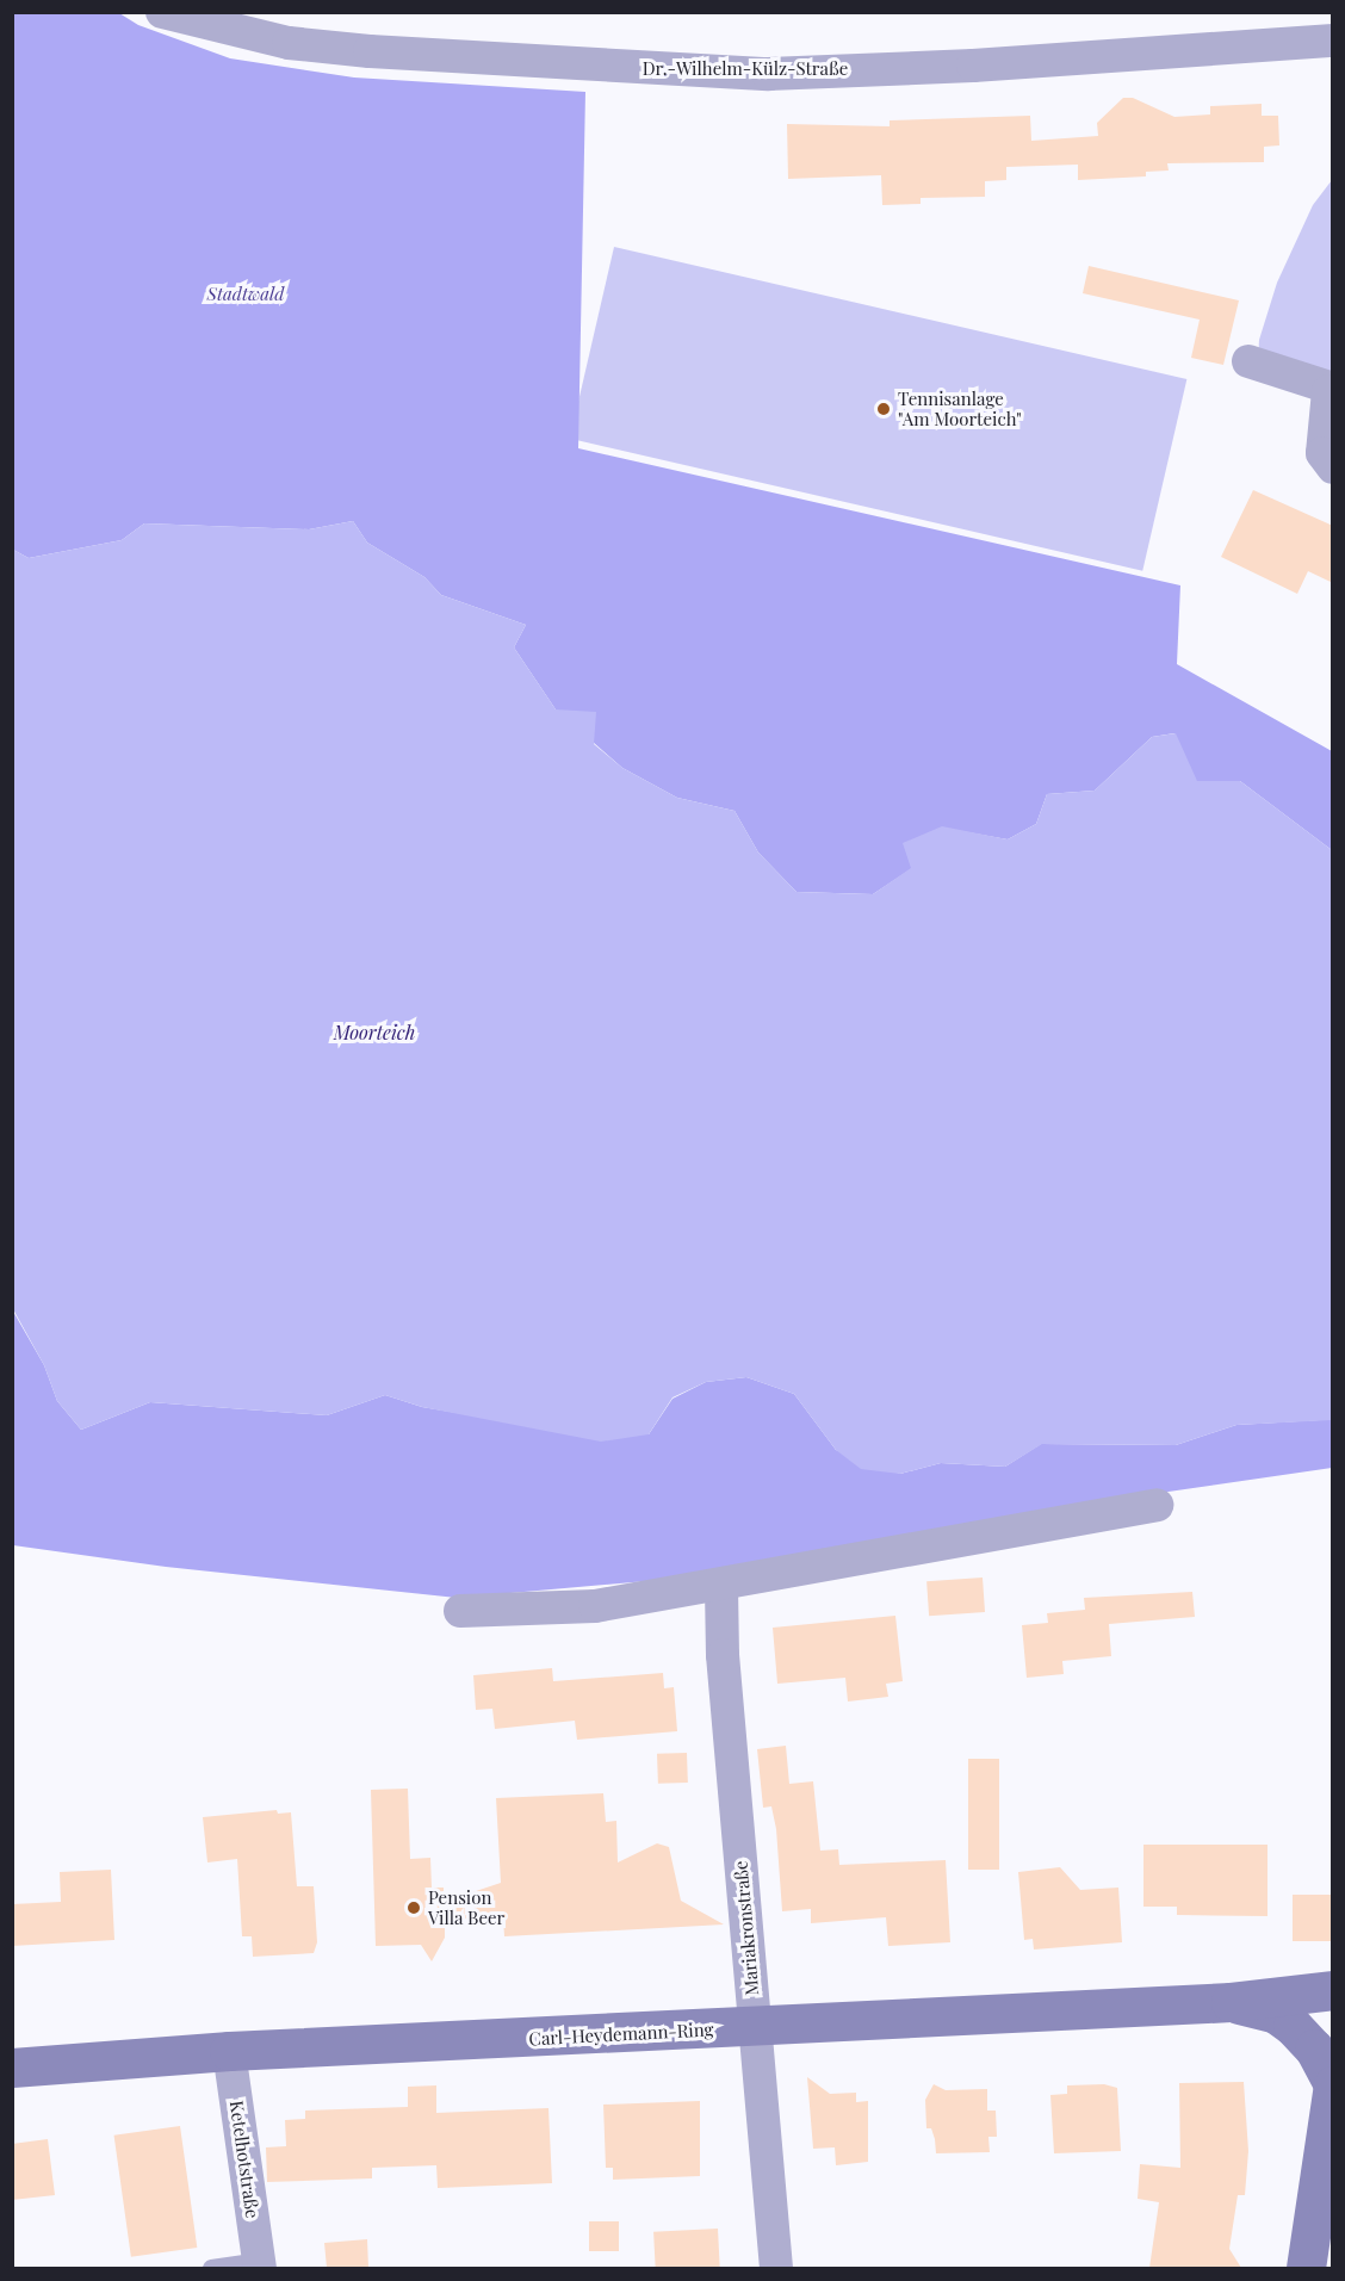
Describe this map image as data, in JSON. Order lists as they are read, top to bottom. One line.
{"streets":{"main road":["Carl-Heydemann-Ring"],"street":["Dr.-Wilhelm-Külz-Straße","Mariakronstraße","Ketelhotstraße"]},"crossings":[["Mariakronstraße","Carl-Heydemann-Ring"],["Carl-Heydemann-Ring","Ketelhotstraße"]],"water":["Moorteich"],"parks":["Stadtwald"],"places":["Tennisanlage \"Am Moorteich\"","Pension Villa Beer"]}
